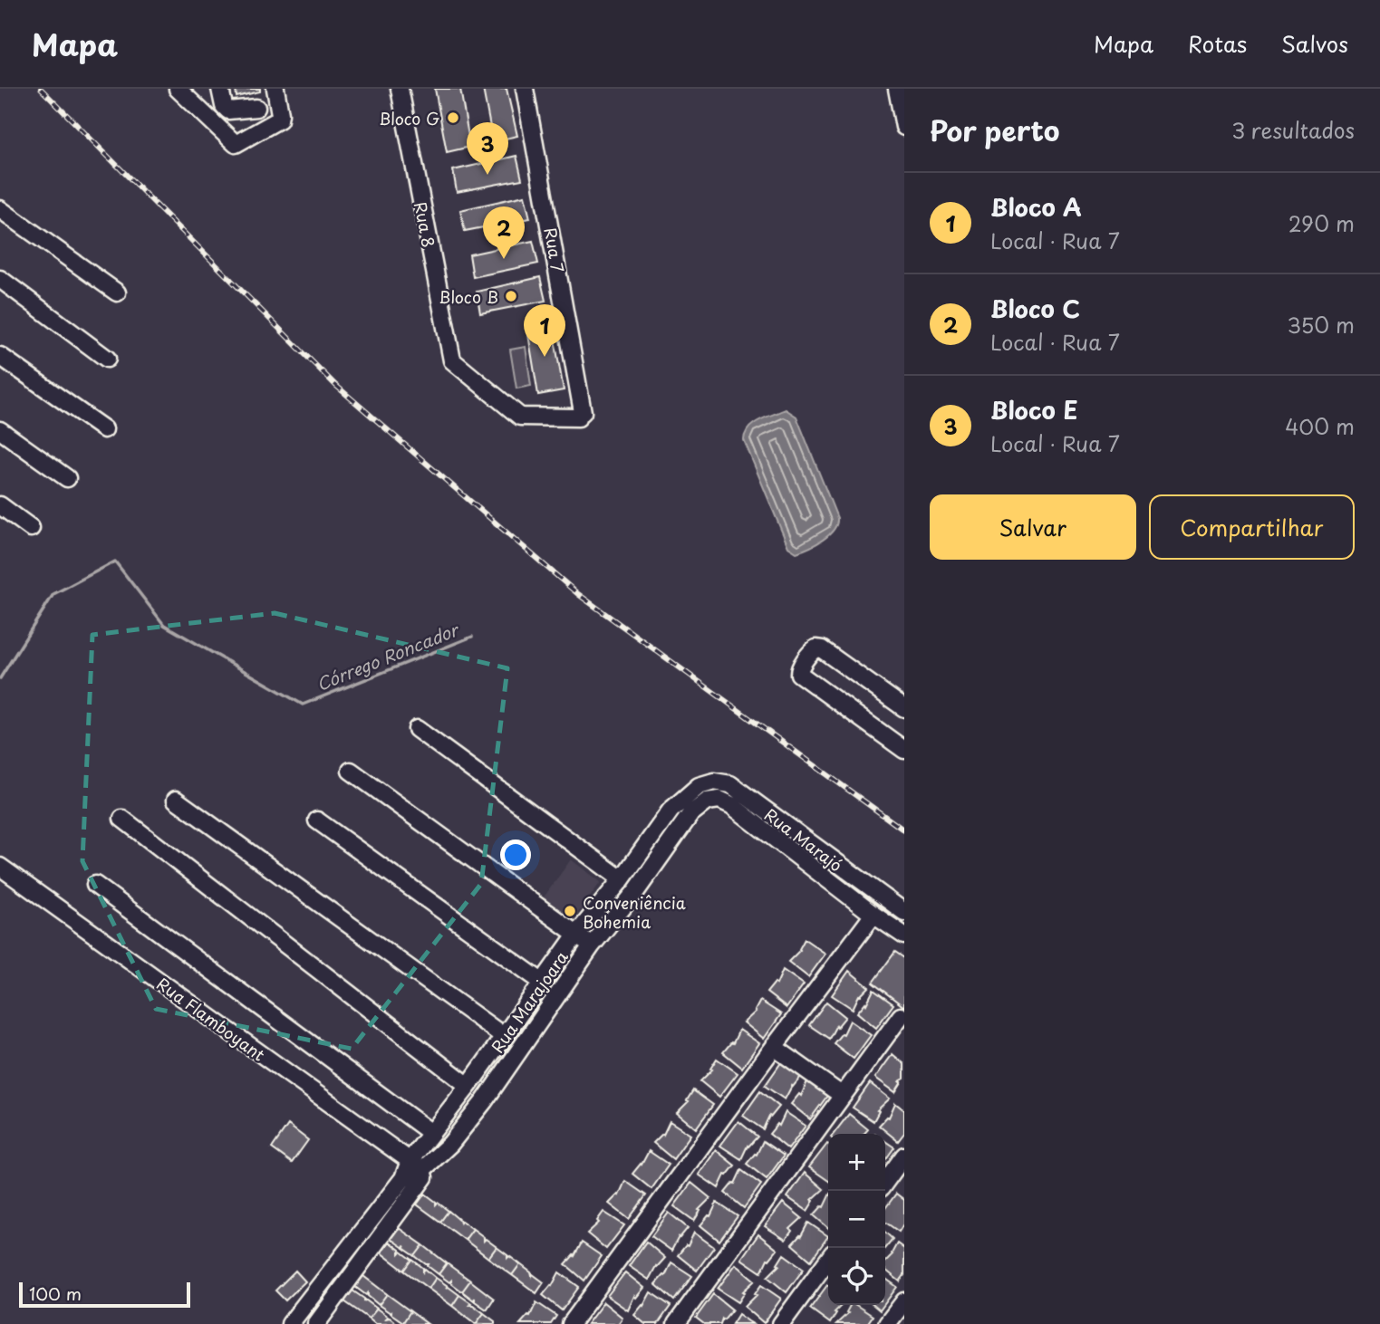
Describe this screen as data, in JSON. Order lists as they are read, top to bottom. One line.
{"streets":{"street":["Rua 8","Rua 7","Rua Marajó","Rua Marajoara","Rua Flamboyant"]},"crossings":[["Rua 8","Rua 7"],["Rua Marajó","Rua Marajoara"],["Rua Marajoara","Rua Flamboyant"]],"water":["Córrego Roncador"],"places":["Bloco G","Bloco B","Conveniência Bohemia"],"scale_bar":"100 m","page":{"header":"Mapa","nav":["Mapa","Rotas","Salvos"],"heading":["Por perto","3 resultados"],"pins":["3","2","1"],"list":[{"mark":"1","name":"Bloco A","note":"Local · Rua 7","value":"290 m"},{"mark":"2","name":"Bloco C","note":"Local · Rua 7","value":"350 m"},{"mark":"3","name":"Bloco E","note":"Local · Rua 7","value":"400 m"}],"buttons":["Salvar","Compartilhar"],"map_buttons":["+","−"],"scale":"100 m"}}
